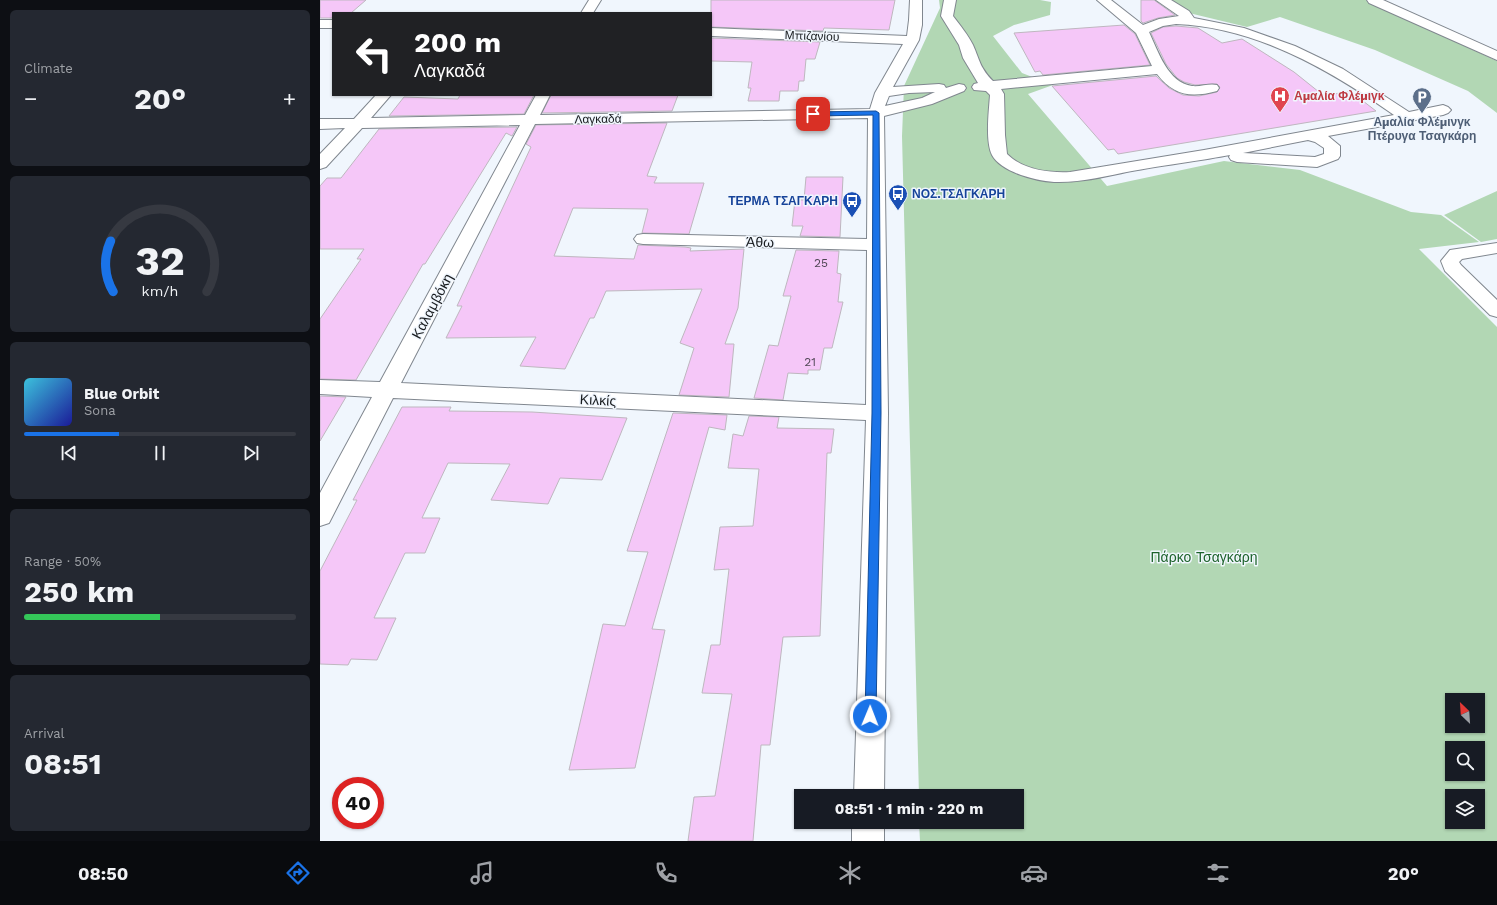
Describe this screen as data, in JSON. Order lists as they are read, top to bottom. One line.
{"streets":{"street":["Μπιζανίου","Λαγκαδά","Άθω","Καλαμβόκη","Κιλκίς"]},"crossings":[["Λαγκαδά","Καλαμβόκη"],["Καλαμβόκη","Κιλκίς"]],"parks":["Πάρκο Τσαγκάρη"],"places":{"hospital":["Αμαλία Φλέμιγκ"],"parking":["Αμαλία Φλέμινγκ Πτέρυγα Τσαγκάρη"],"bus stop":["ΝΟΣ.ΤΣΑΓΚΑΡΗ","ΤΕΡΜΑ ΤΣΑΓΚΑΡΗ"]},"house_numbers":["25","21"],"north":"top left","page":{"tile":["Climate",["Range · 50%","250 km"],["Arrival","08:51"]],"turn":["200 m","Λαγκαδά"],"heat":["−","20°","+"],"song":["Blue Orbit","Sona"],"limit":"40","trip":"08:51 · 1 min · 220 m","tabs":["08:50","20°"],"gauge":["32","km/h"]}}
